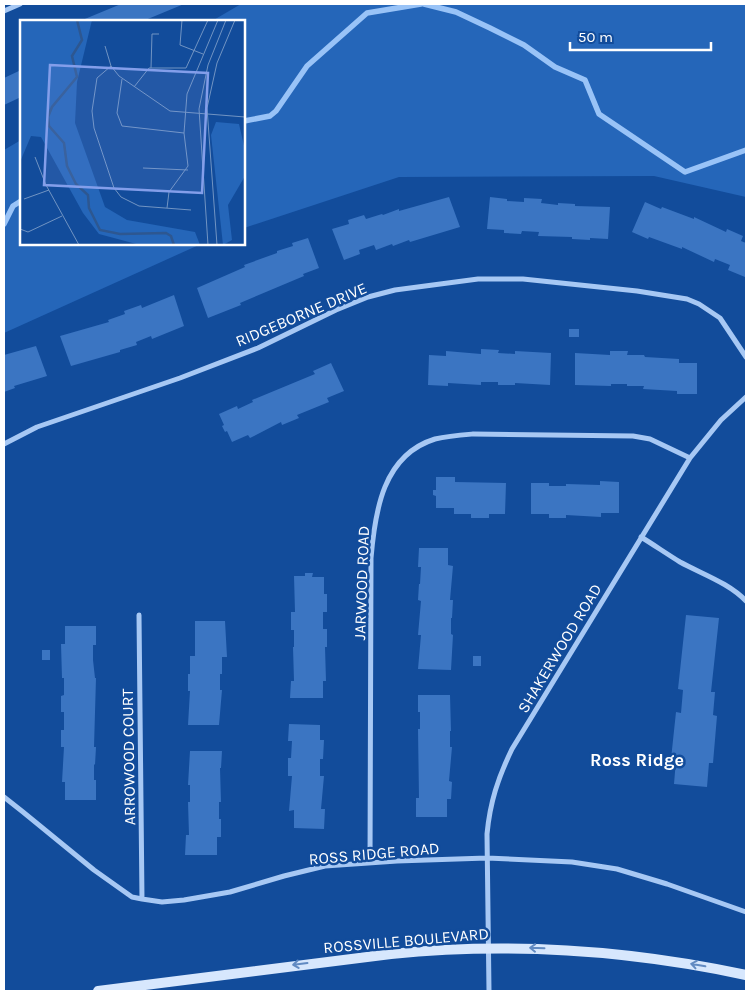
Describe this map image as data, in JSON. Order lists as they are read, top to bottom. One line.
{"streets":{"main road":["ROSSVILLE BOULEVARD"],"street":["RIDGEBORNE DRIVE","JARWOOD ROAD","SHAKERWOOD ROAD","ARROWOOD COURT","ROSS RIDGE ROAD"]},"crossings":[["JARWOOD ROAD","SHAKERWOOD ROAD"],["JARWOOD ROAD","ROSS RIDGE ROAD"],["SHAKERWOOD ROAD","ROSS RIDGE ROAD"],["SHAKERWOOD ROAD","ROSSVILLE BOULEVARD"],["ARROWOOD COURT","ROSS RIDGE ROAD"]],"one_way":["ROSSVILLE BOULEVARD"],"districts":["Ross Ridge"],"scale_bar":"50 m"}
